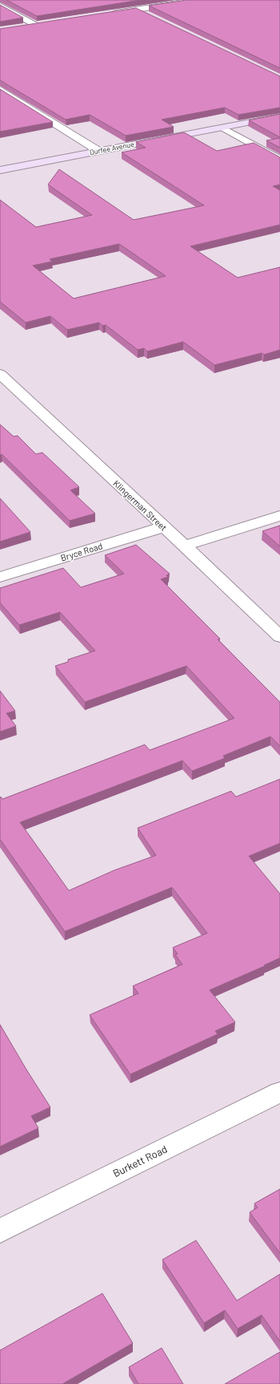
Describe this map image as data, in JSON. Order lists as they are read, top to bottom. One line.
{"streets":{"main road":["Durfee Avenue"],"street":["Klingerman Street","Bryce Road","Burkett Road"]},"crossings":[["Klingerman Street","Bryce Road"]]}
